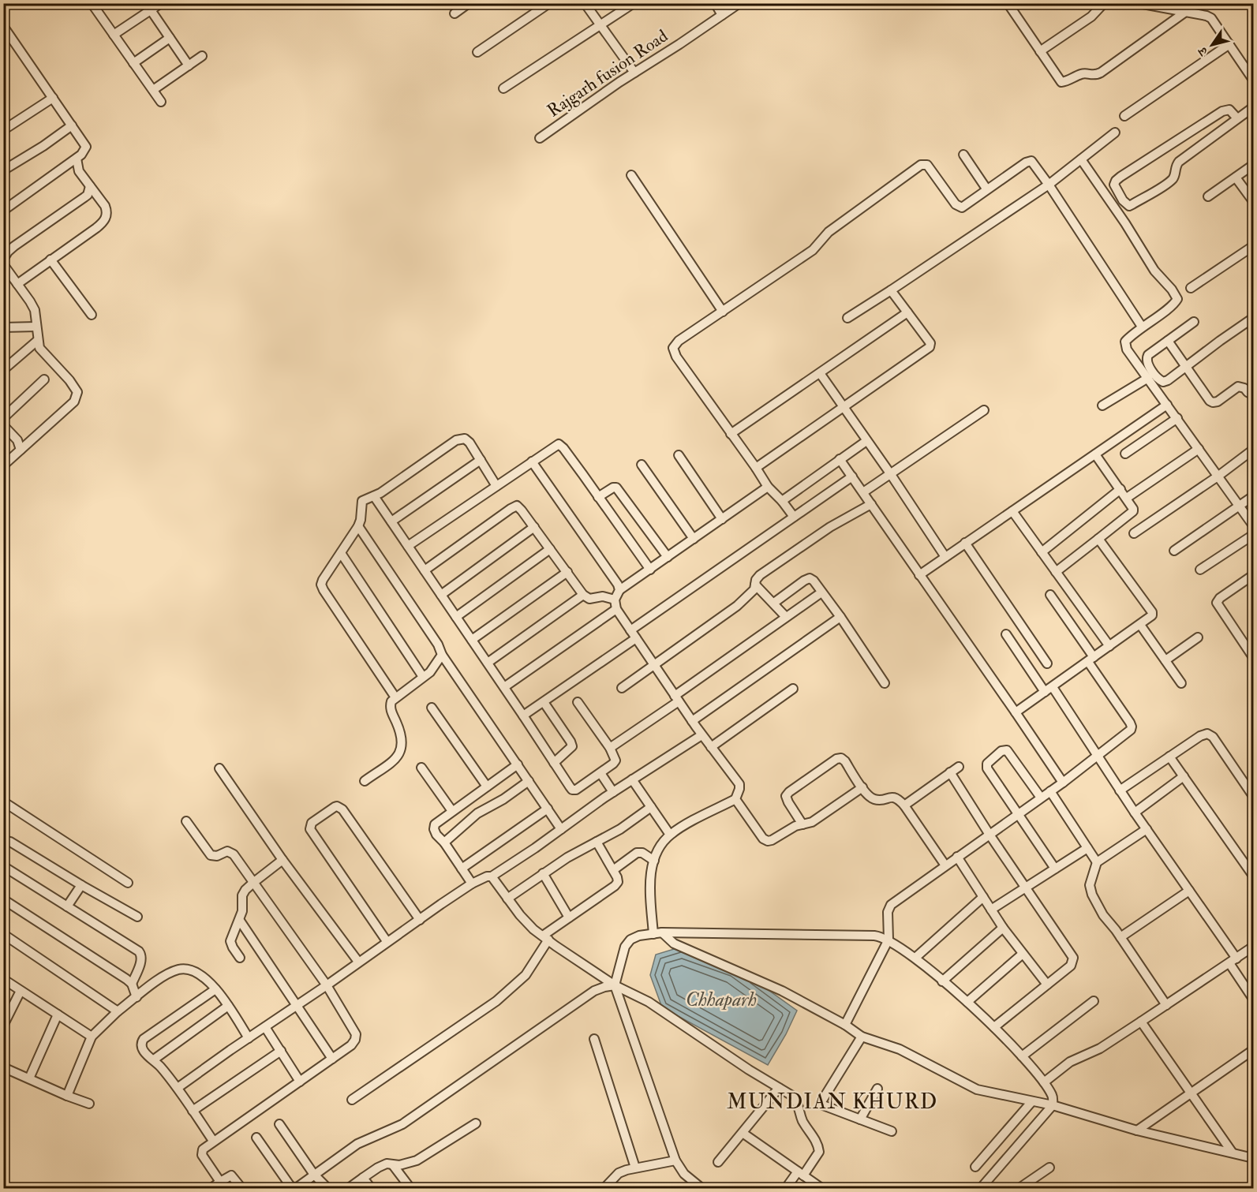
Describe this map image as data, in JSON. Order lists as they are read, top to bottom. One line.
{"streets":{"street":["Rajgarh fusion Road"]},"districts":["MUNDIAN KHURD"],"water":["Chhaparh"],"north":"bottom left"}
